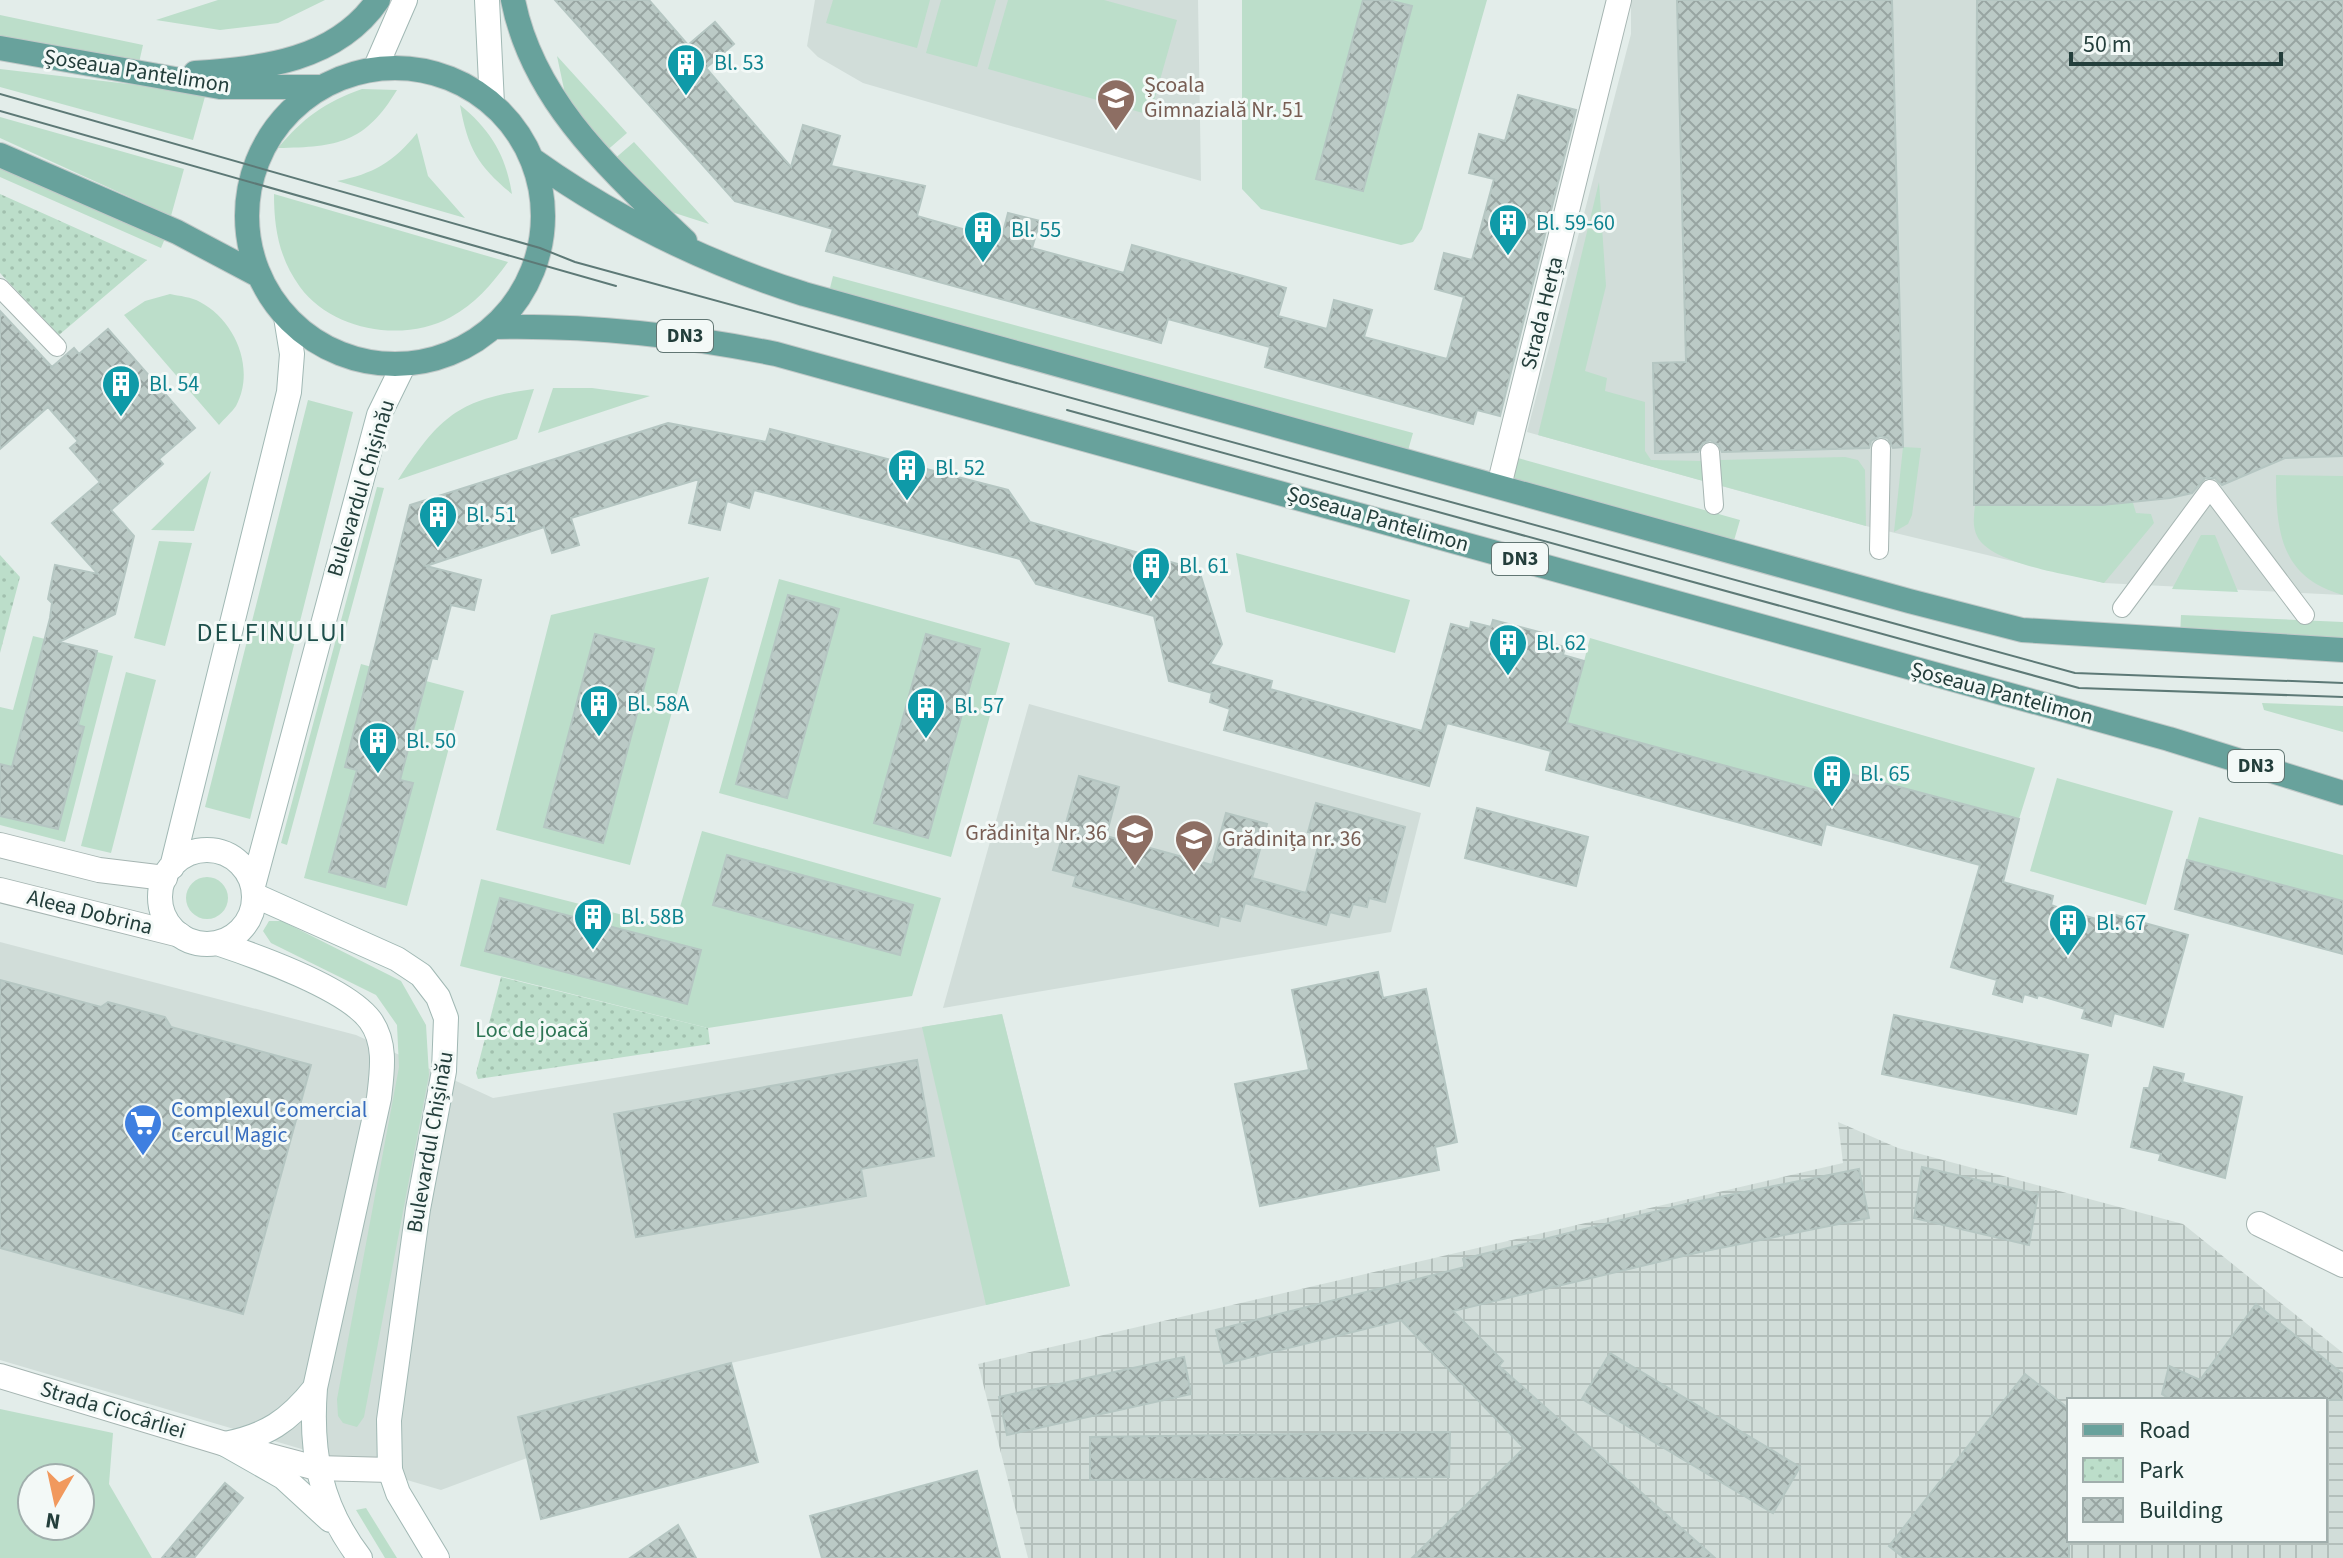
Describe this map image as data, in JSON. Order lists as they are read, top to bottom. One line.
{"streets":{"main road":["Șoseaua Pantelimon","Strada Herța","DN3","Bulevardul Chișinău","Aleea Dobrina","Strada Ciocârliei"]},"crossings":[["Bulevardul Chișinău","Aleea Dobrina"]],"districts":["DELFINULUI"],"parks":["Loc de joacă"],"places":{"building":["Bl. 53","Bl. 59-60","Bl. 55","Bl. 54","Bl. 52","Bl. 51","Bl. 61","Bl. 62","Bl. 58A","Bl. 57","Bl. 50","Bl. 65","Bl. 58B","Bl. 67"],"school or university":["Școala Gimnazială Nr. 51","Grădinița Nr. 36","Grădinița nr. 36"],"supermarket":["Complexul Comercial Cercul Magic"]},"legend":["Road","Park","Building"],"scale_bar":"50 m","north":"bottom"}
